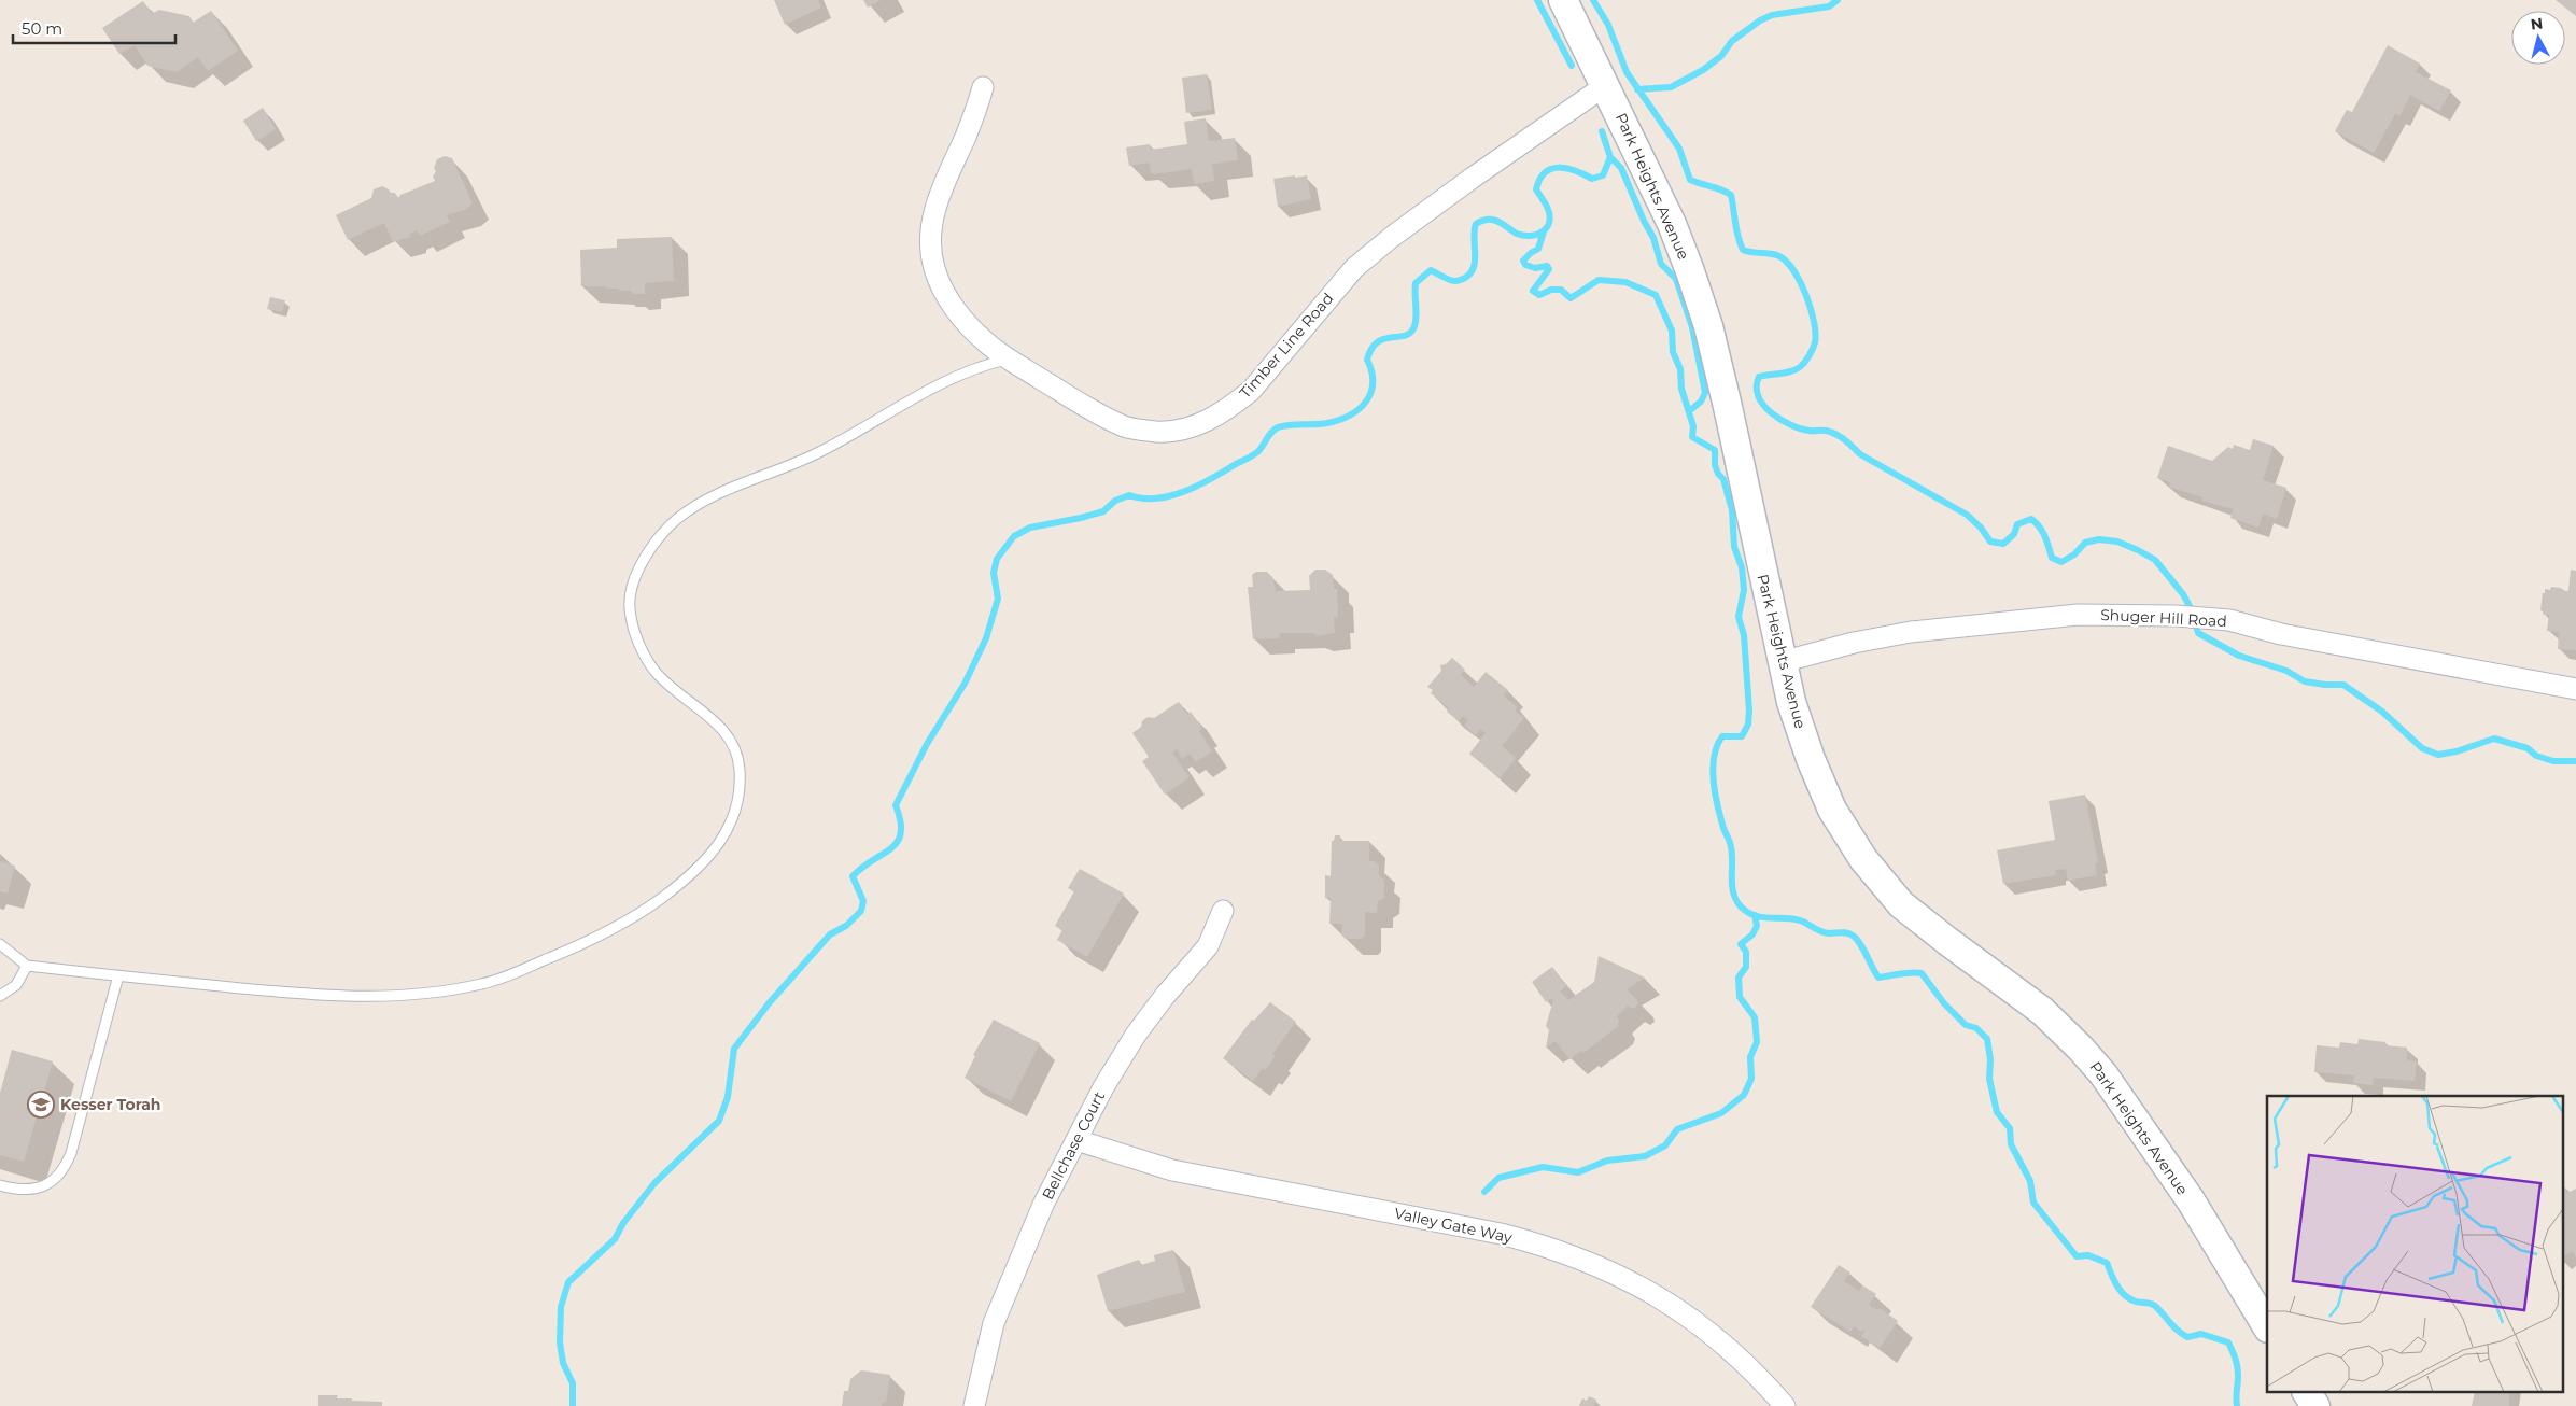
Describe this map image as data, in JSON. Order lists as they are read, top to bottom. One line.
{"streets":{"main road":["Park Heights Avenue"],"street":["Timber Line Road","Shuger Hill Road","Bellchase Court","Valley Gate Way"]},"crossings":[["Park Heights Avenue","Timber Line Road"],["Park Heights Avenue","Shuger Hill Road"],["Bellchase Court","Valley Gate Way"]],"places":{"school or university":["Kesser Torah"]},"scale_bar":"50 m","north":"top"}
